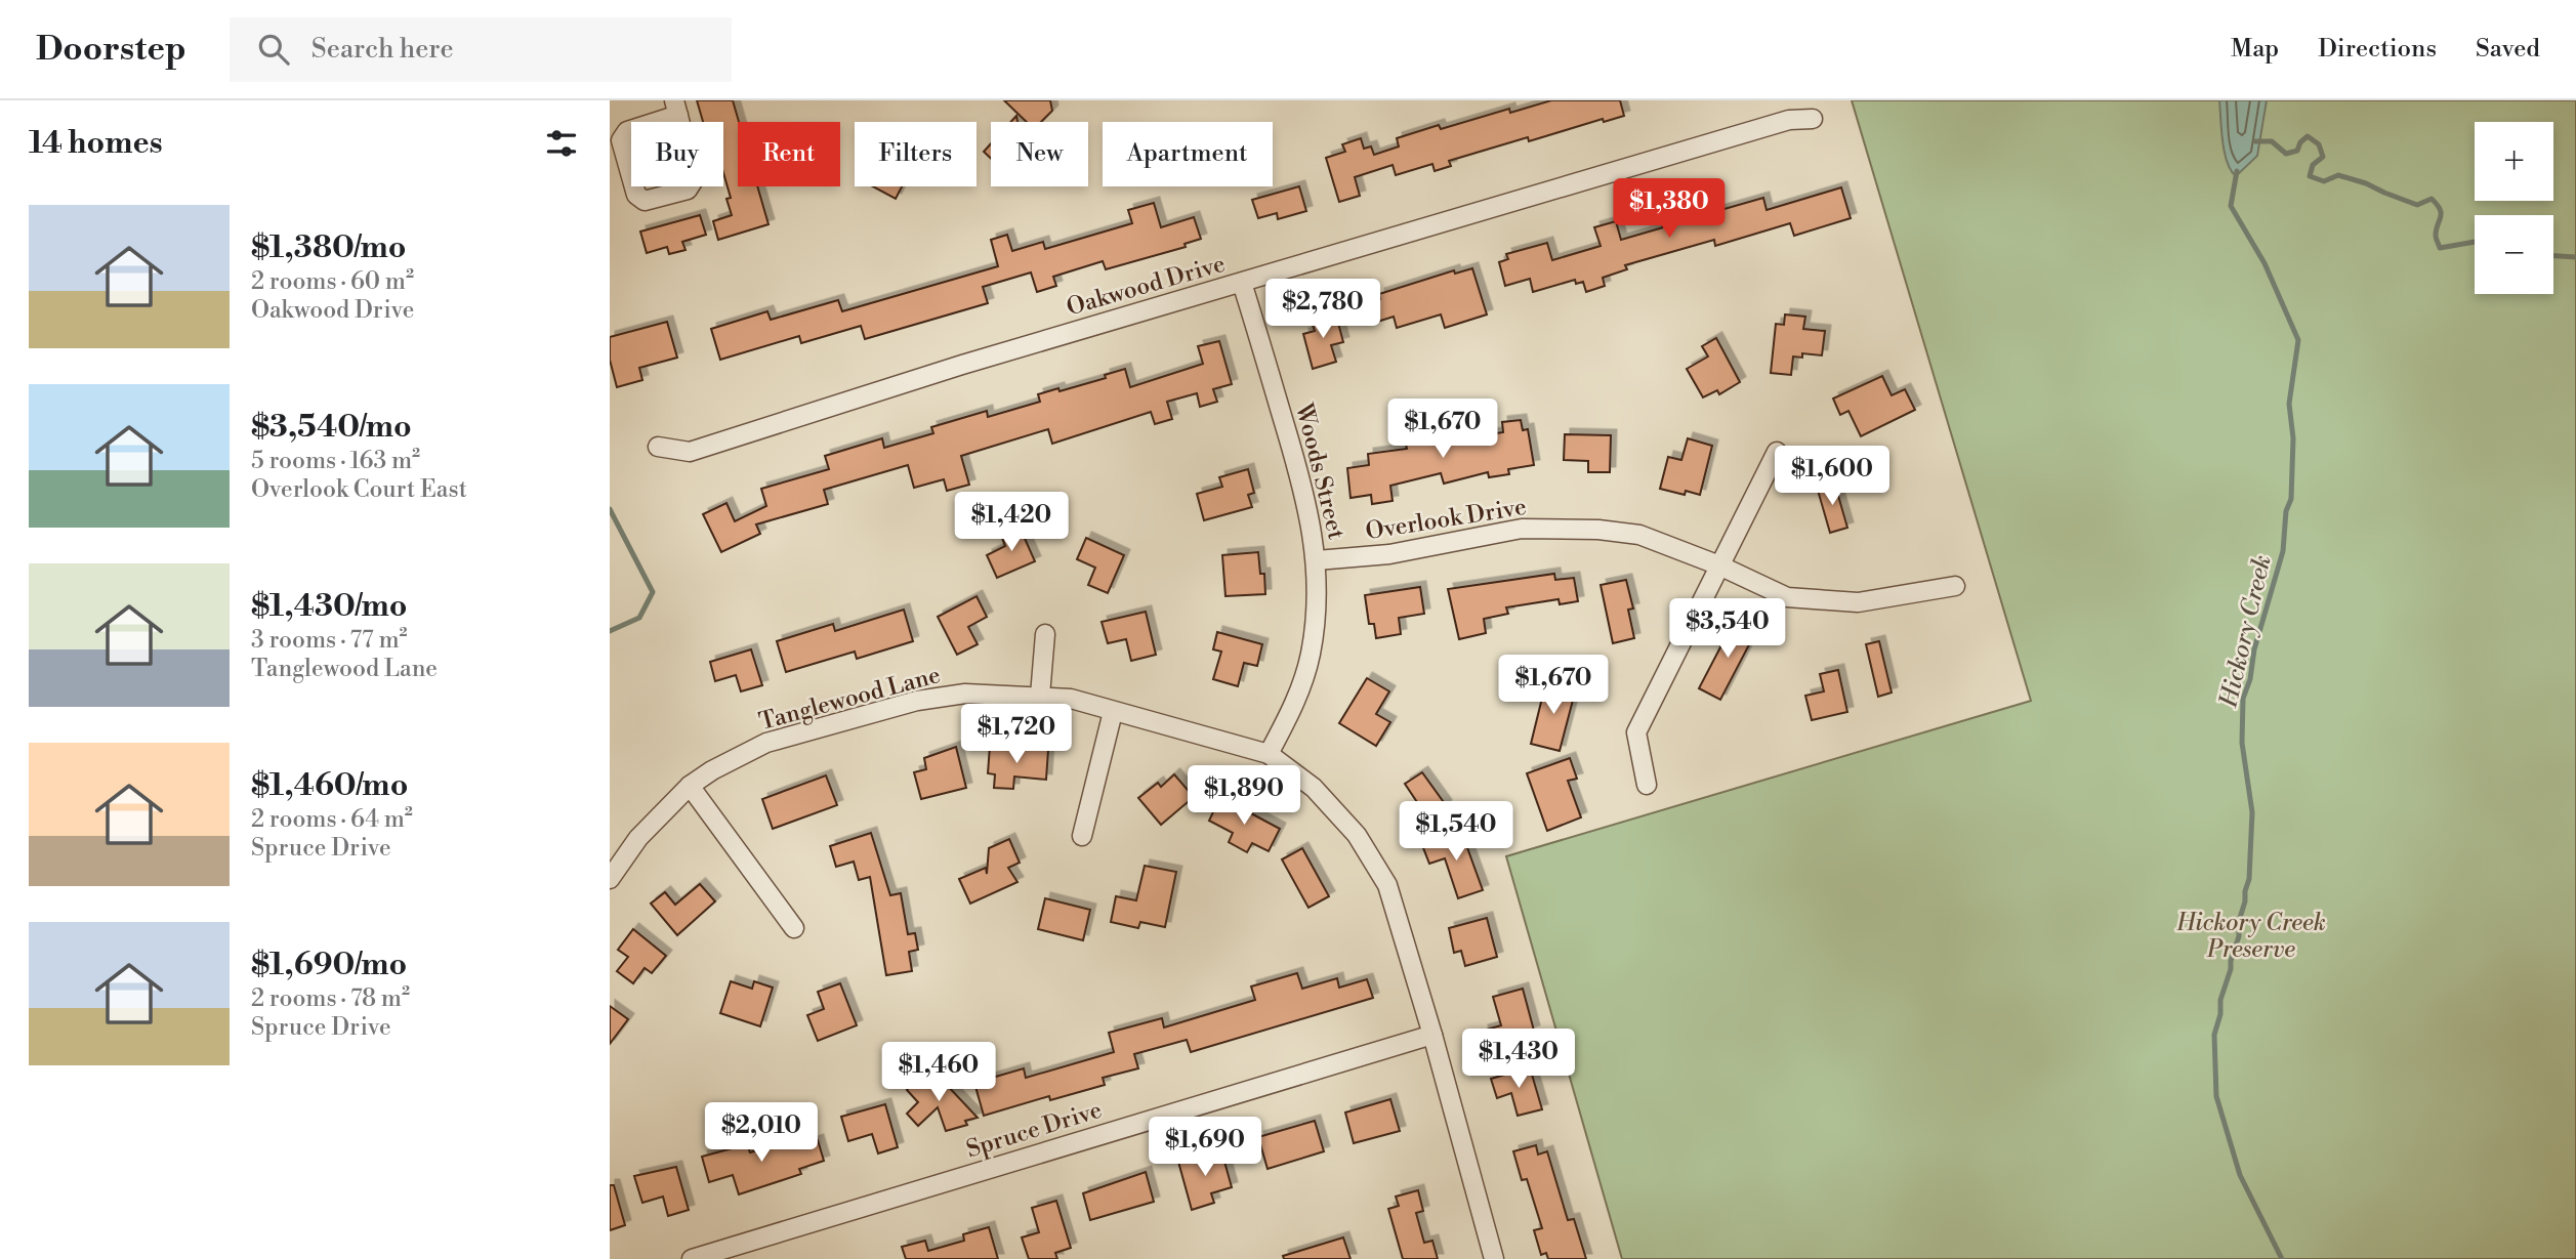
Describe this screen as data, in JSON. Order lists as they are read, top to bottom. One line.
{"streets":{"street":["Oakwood Drive","Woods Street","Overlook Drive","Tanglewood Lane","Spruce Drive"]},"crossings":[["Oakwood Drive","Woods Street"],["Woods Street","Overlook Drive"],["Woods Street","Tanglewood Lane"],["Tanglewood Lane","Spruce Drive"]],"water":["Hickory Creek"],"parks":["Hickory Creek Preserve"],"page":{"header":"Doorstep","search":"Search here","nav":["Map","Directions","Saved"],"heading":"14 homes","map_buttons":["+","−"],"chip":["Buy","Rent","Filters","New","Apartment"],"price":["$1,380","$2,780","$1,670","$1,600","$1,420","$3,540","$1,670","$1,720","$1,890","$1,540","$1,430","$1,460","$2,010","$1,690"],"list":[{"name":"$1,380/mo","note":"2 rooms · 60 m² · Oakwood Drive"},{"name":"$3,540/mo","note":"5 rooms · 163 m² · Overlook Court East"},{"name":"$1,430/mo","note":"3 rooms · 77 m² · Tanglewood Lane"},{"name":"$1,460/mo","note":"2 rooms · 64 m² · Spruce Drive"},{"name":"$1,690/mo","note":"2 rooms · 78 m² · Spruce Drive"}]}}
